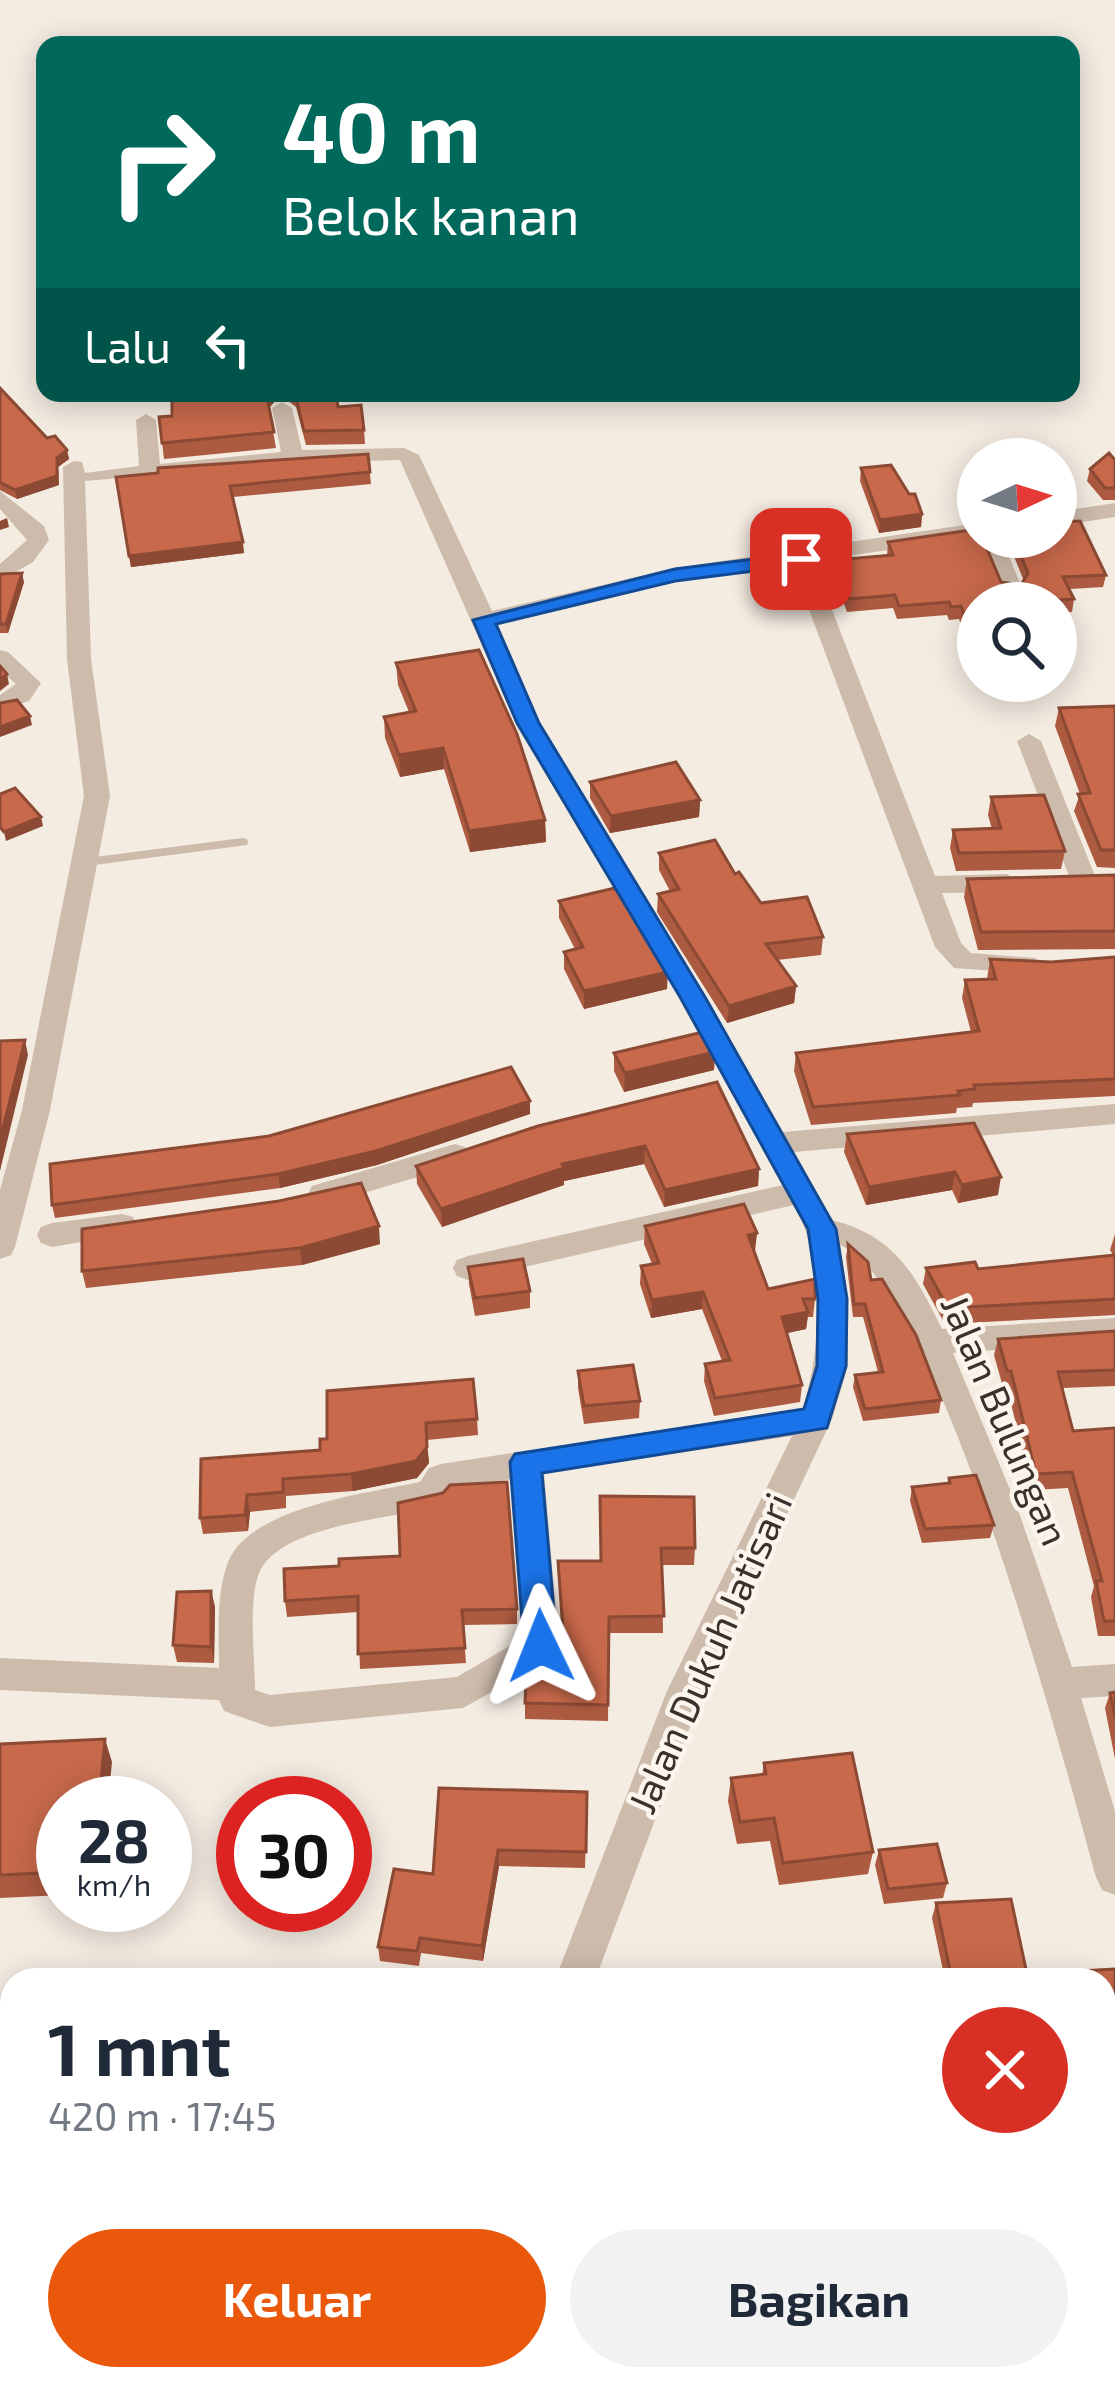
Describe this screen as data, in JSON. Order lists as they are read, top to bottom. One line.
{"streets":{"street":["Jalan Bulungan","Jalan Dukuh Jatisari"]},"crossings":[["Jalan Bulungan","Jalan Dukuh Jatisari"]],"north":"right","page":{"turn":["40 m","Belok kanan"],"then":"Lalu","speed":"28 km/h","limit":"30","heading":["1 mnt","420 m · 17:45"],"buttons":["Keluar","Bagikan"]}}
